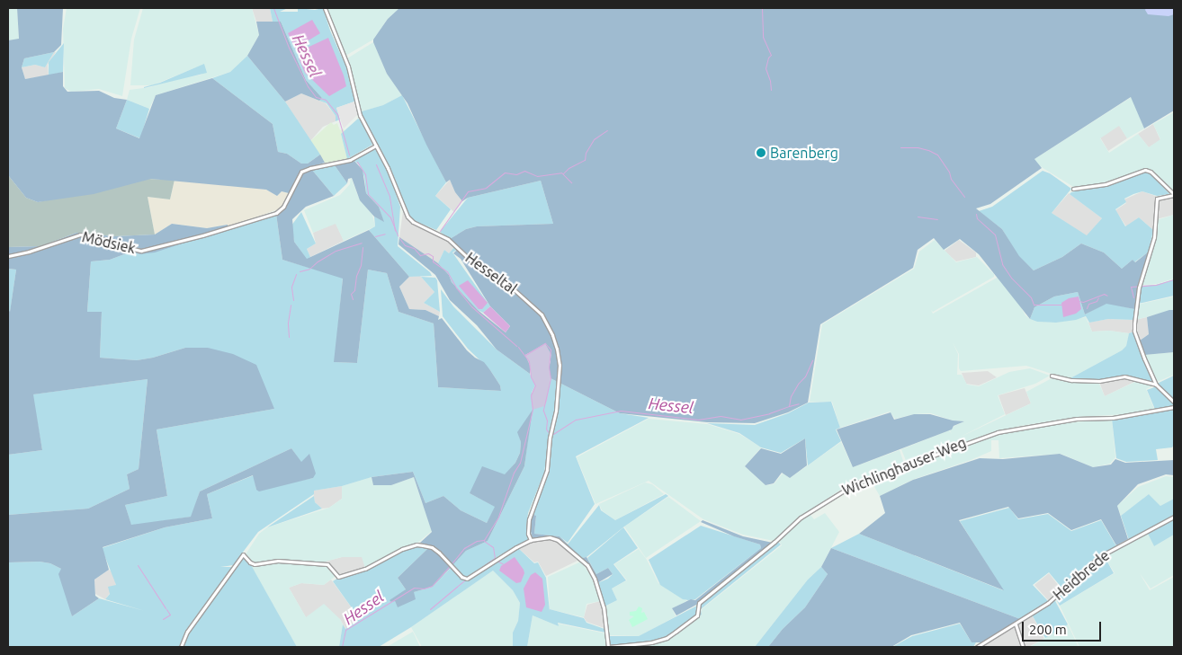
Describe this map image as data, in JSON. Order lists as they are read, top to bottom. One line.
{"streets":{"street":["Mödsiek","Hesseltal","Wichlinghauser Weg","Heidbrede"]},"crossings":[["Mödsiek","Hesseltal"]],"water":["Hessel"],"places":["Barenberg"],"scale_bar":"200 m"}
